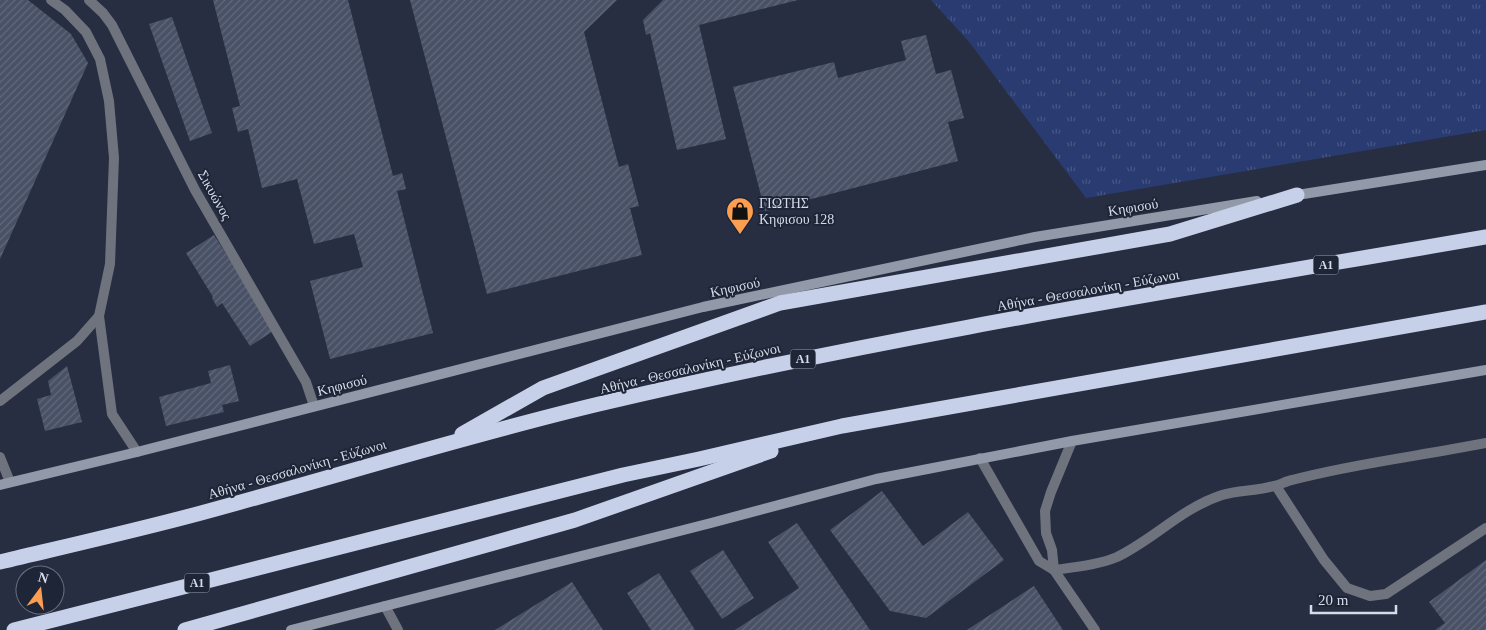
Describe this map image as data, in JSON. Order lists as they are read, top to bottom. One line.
{"streets":{"highway":["Α1","Αθήνα - Θεσσαλονίκη - Εύζωνοι"],"main road":["Κηφισού"],"street":["Σικυώνος"]},"crossings":[["Σικυώνος","Κηφισού"]],"places":{"shop":["ΓΙΩΤΗΣ Κηφισου 128"]},"scale_bar":"20 m","north":"top"}
